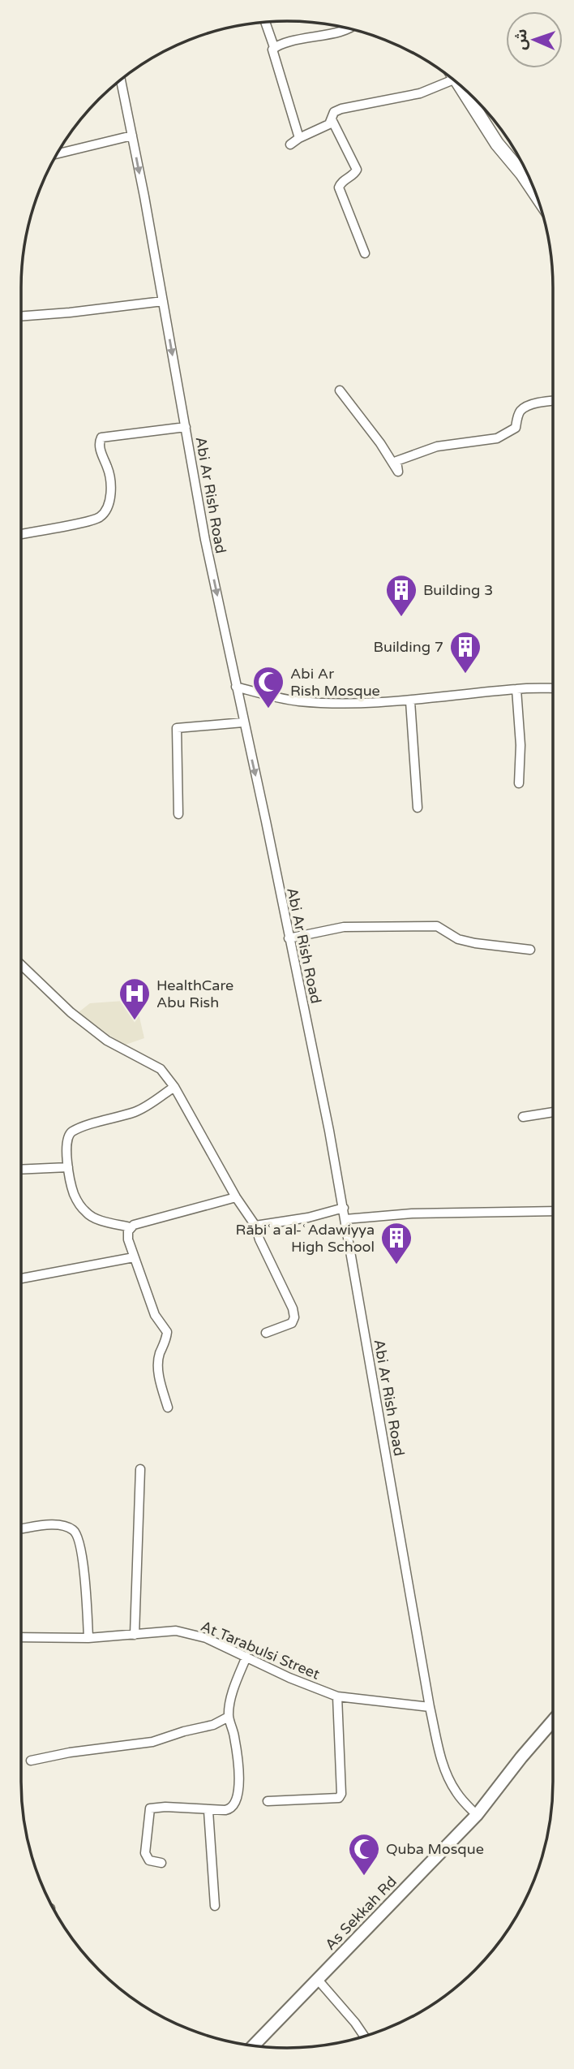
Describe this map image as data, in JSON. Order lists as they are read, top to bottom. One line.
{"streets":{"main road":["As Sekkah Rd"],"street":["Abi Ar Rish Road","At Tarabulsi Street"]},"crossings":[["Abi Ar Rish Road","At Tarabulsi Street"],["Abi Ar Rish Road","As Sekkah Rd"]],"one_way":["Abi Ar Rish Road"],"places":{"building":["Building 3","Building 7","Rābiʿa al-ʿAdawiyya High School"],"mosque":["Abi Ar Rish Mosque","Quba Mosque"],"hospital":["HealthCare Abu Rish"]},"north":"left"}
